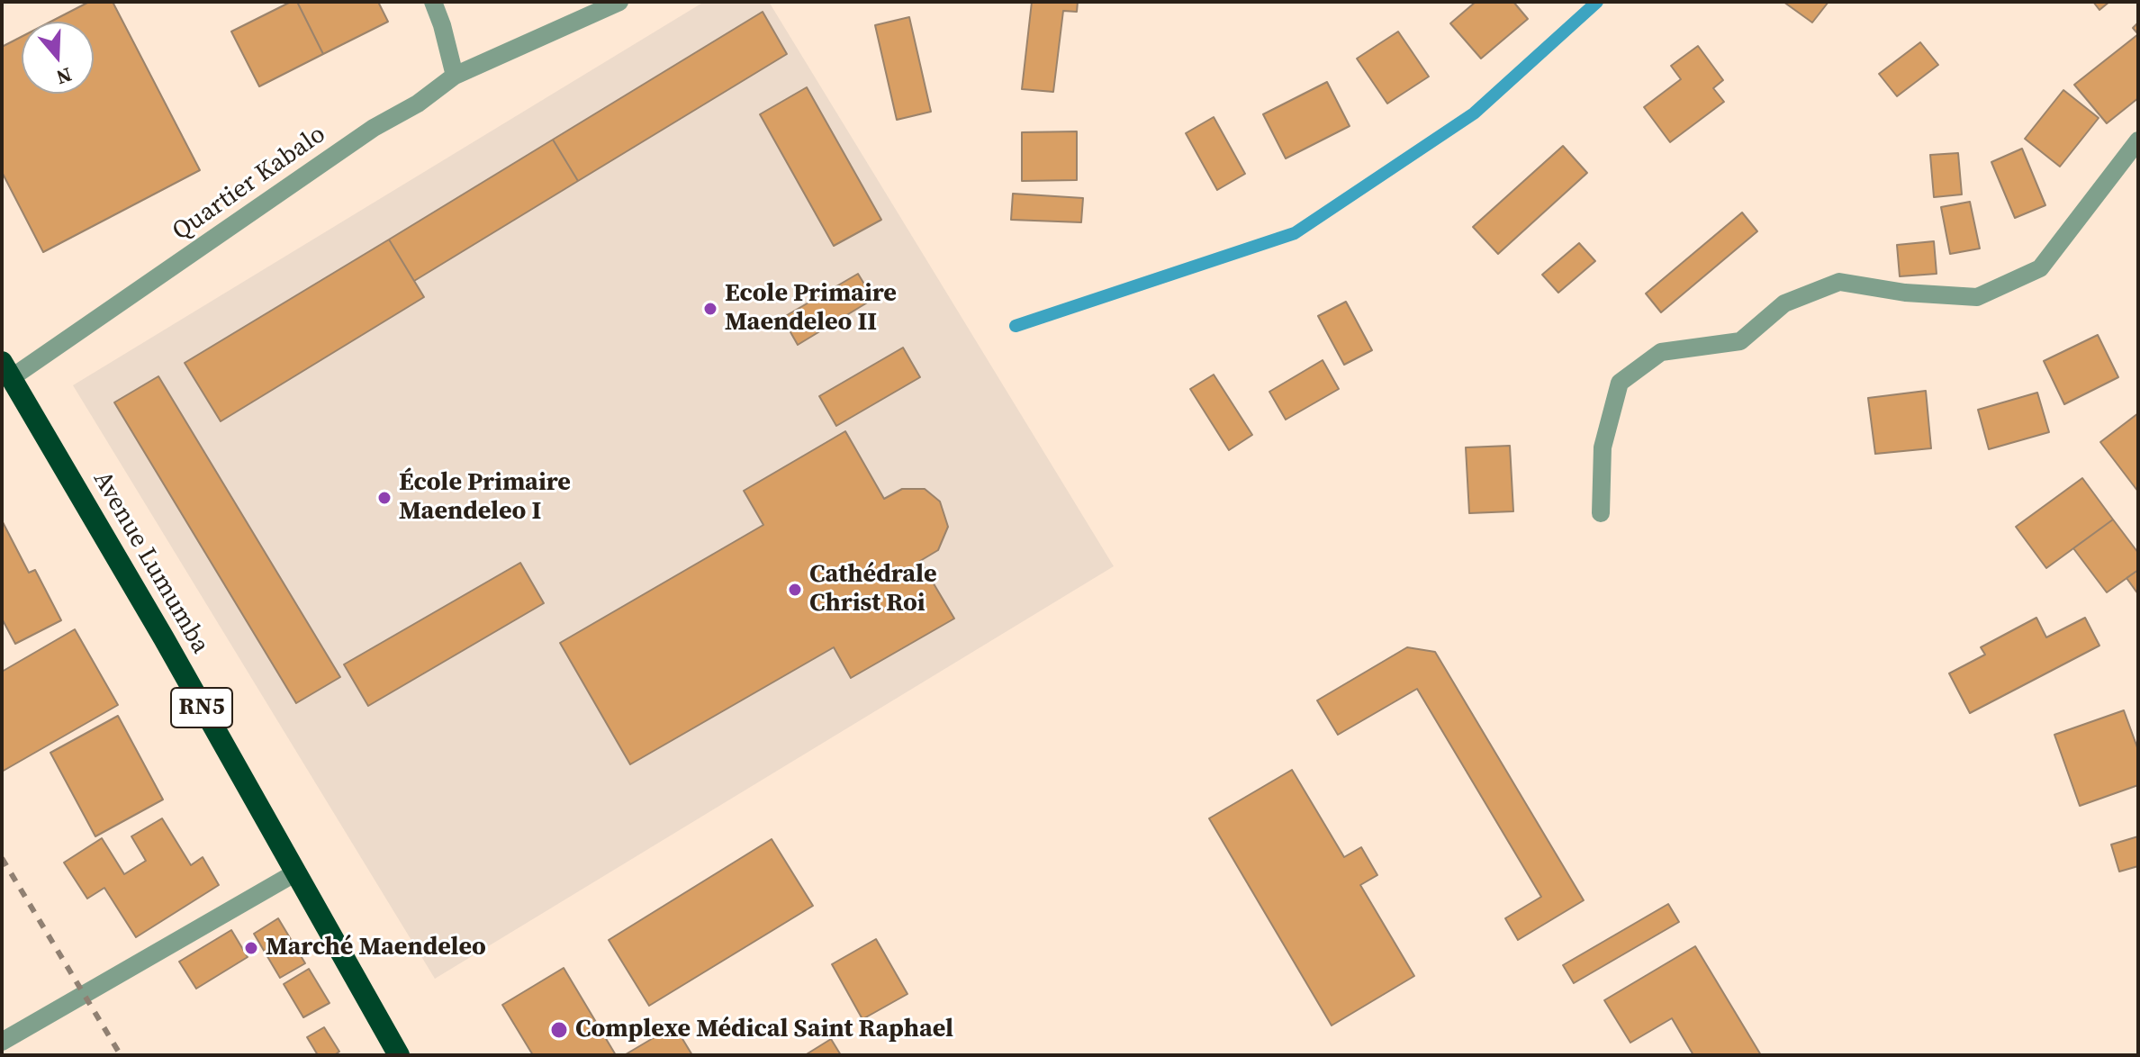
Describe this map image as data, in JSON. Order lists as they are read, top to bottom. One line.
{"streets":{"highway":["Avenue Lumumba","RN5"],"street":["Quartier Kabalo"]},"crossings":[["Quartier Kabalo","Avenue Lumumba"]],"places":["Ecole Primaire Maendeleo II","École Primaire Maendeleo I","Cathédrale Christ Roi","Marché Maendeleo","Complexe Médical Saint Raphael"],"north":"bottom"}
